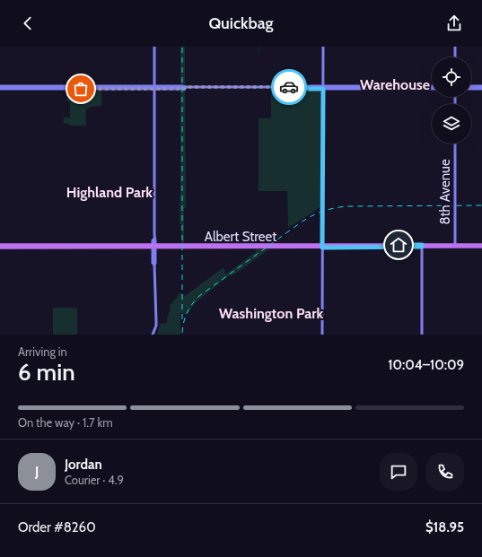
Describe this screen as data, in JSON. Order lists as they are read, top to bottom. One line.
{"streets":{"main road":["8th Avenue","Albert Street"]},"crossings":[["8th Avenue","Albert Street"]],"districts":["Warehouse","Highland Park","Washington Park"],"page":{"header":"Quickbag","heading":["6 min","Arriving in","10:04–10:09"],"panel":["Jordan","Courier · 4.9","Order #8260","$18.95"],"bar":"On the way · 1.7 km","round":"J"}}
